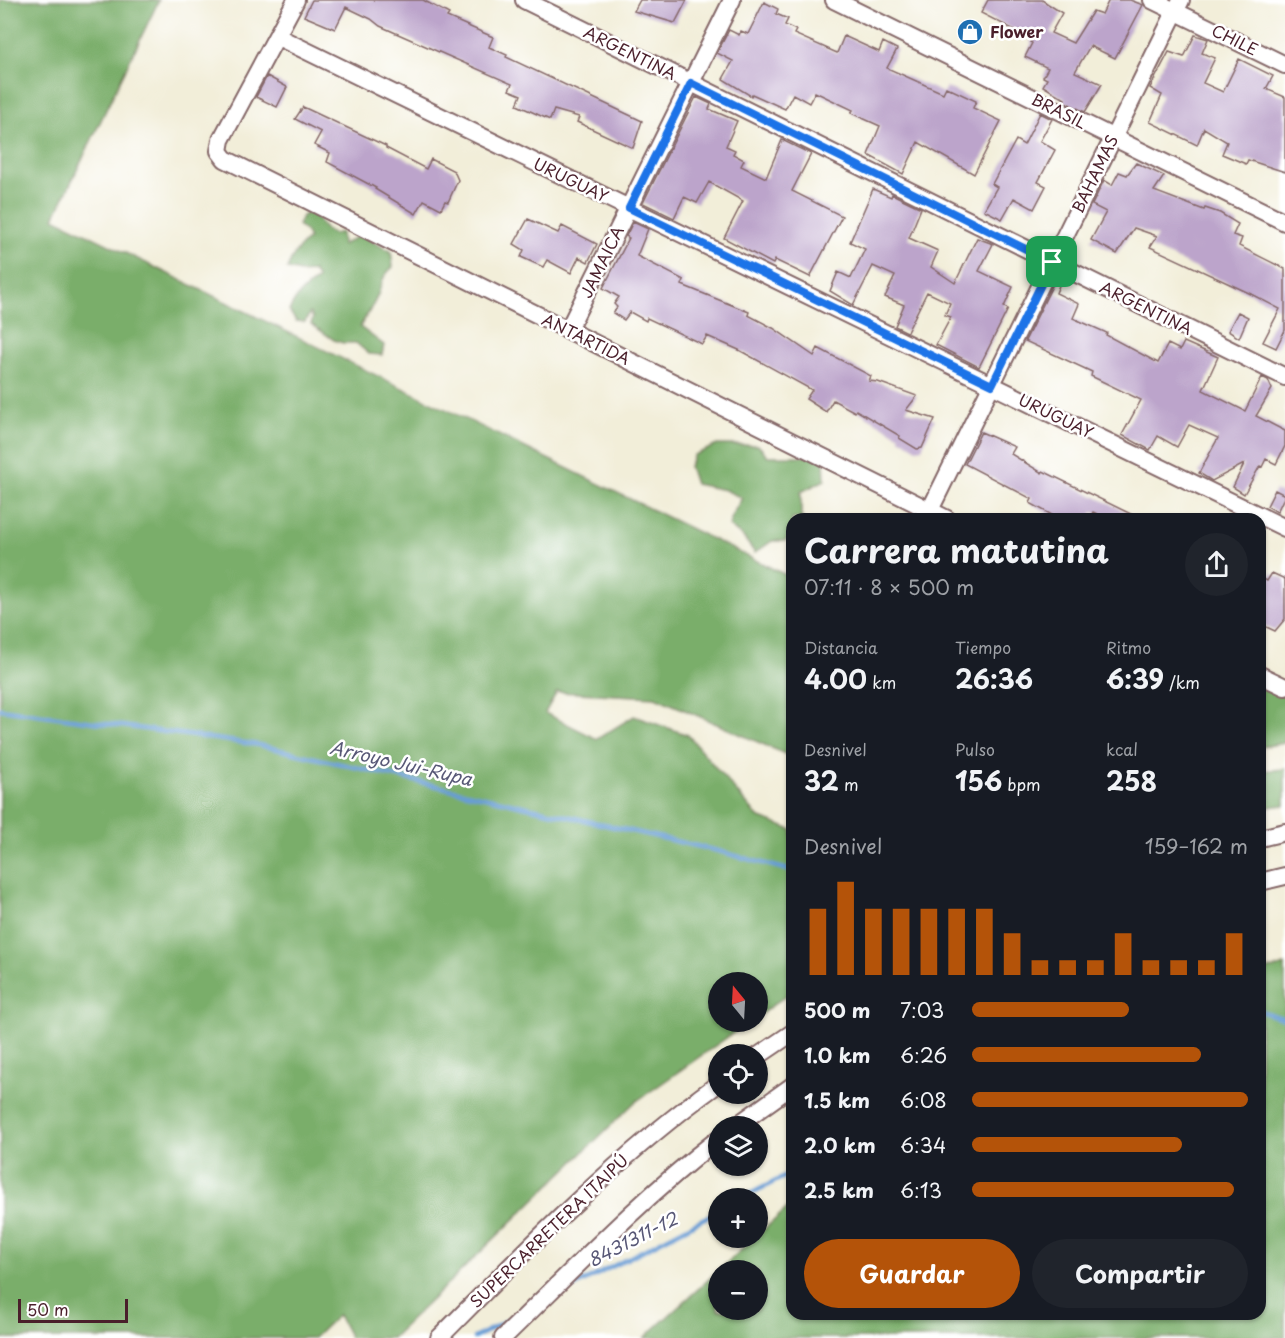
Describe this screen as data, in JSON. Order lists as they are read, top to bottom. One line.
{"streets":{"street":["CHILE","ARGENTINA","BRASIL","BAHAMAS","URUGUAY","JAMAICA","ANTARTIDA","SUPERCARRETERA ITAIPÚ"]},"crossings":[["CHILE","BAHAMAS"],["ARGENTINA","BAHAMAS"],["ARGENTINA","JAMAICA"],["BRASIL","BAHAMAS"],["BAHAMAS","URUGUAY"],["BAHAMAS","ANTARTIDA"],["URUGUAY","JAMAICA"],["URUGUAY","ANTARTIDA"],["JAMAICA","ANTARTIDA"]],"water":["Arroyo Jui-Rupa","8431311-12"],"places":{"shop":["Flower"]},"scale_bar":"50 m","north":"top","page":{"heading":["Carrera matutina","07:11 · 8 × 500 m"],"stats":[["Distancia","4.00 km"],["Tiempo","26:36"],["Ritmo","6:39 /km"],["Desnivel","32 m"],["Pulso","156 bpm"],["kcal","258"]],"chart":["Desnivel","159–162 m"],"map_buttons":["+","−"],"list":[{"name":"500 m","note":"7:03"},{"name":"1.0 km","note":"6:26"},{"name":"1.5 km","note":"6:08"},{"name":"2.0 km","note":"6:34"},{"name":"2.5 km","note":"6:13"}],"buttons":["Guardar","Compartir"],"scale":"50 m"}}
